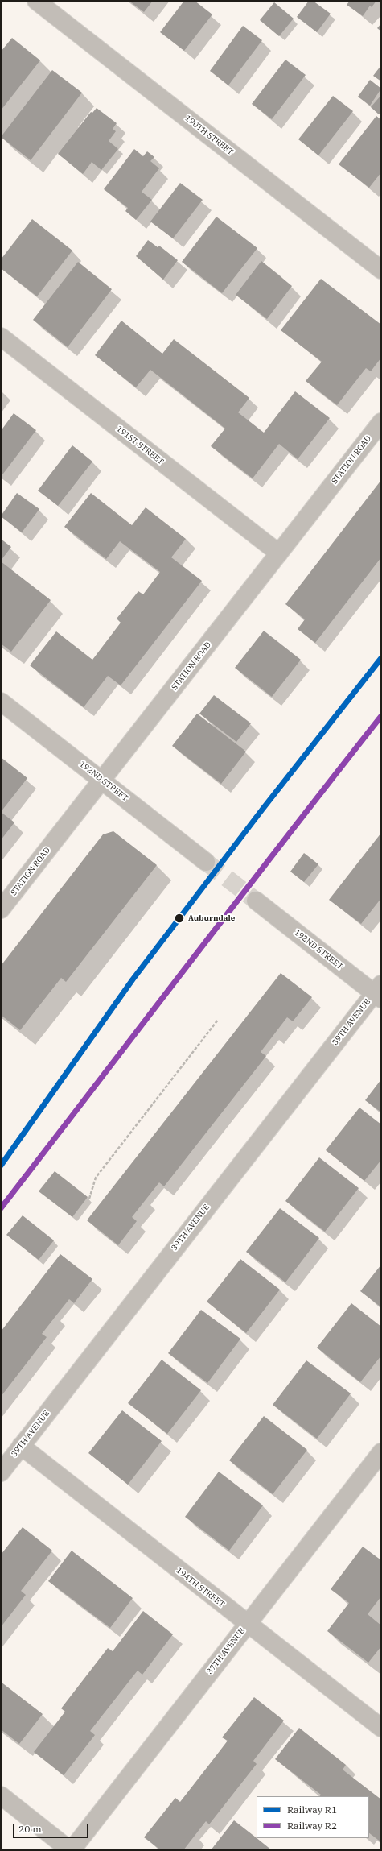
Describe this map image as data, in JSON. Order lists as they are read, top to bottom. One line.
{"streets":{"street":["190TH STREET","191ST STREET","STATION ROAD","192ND STREET","39TH AVENUE","194TH STREET","37TH AVENUE"]},"crossings":[["191ST STREET","STATION ROAD"],["STATION ROAD","192ND STREET"],["192ND STREET","39TH AVENUE"],["39TH AVENUE","194TH STREET"],["194TH STREET","37TH AVENUE"]],"places":["Auburndale"],"lines":["rail line R1","rail line R2"],"legend":["Railway R1","Railway R2"],"scale_bar":"20 m"}
